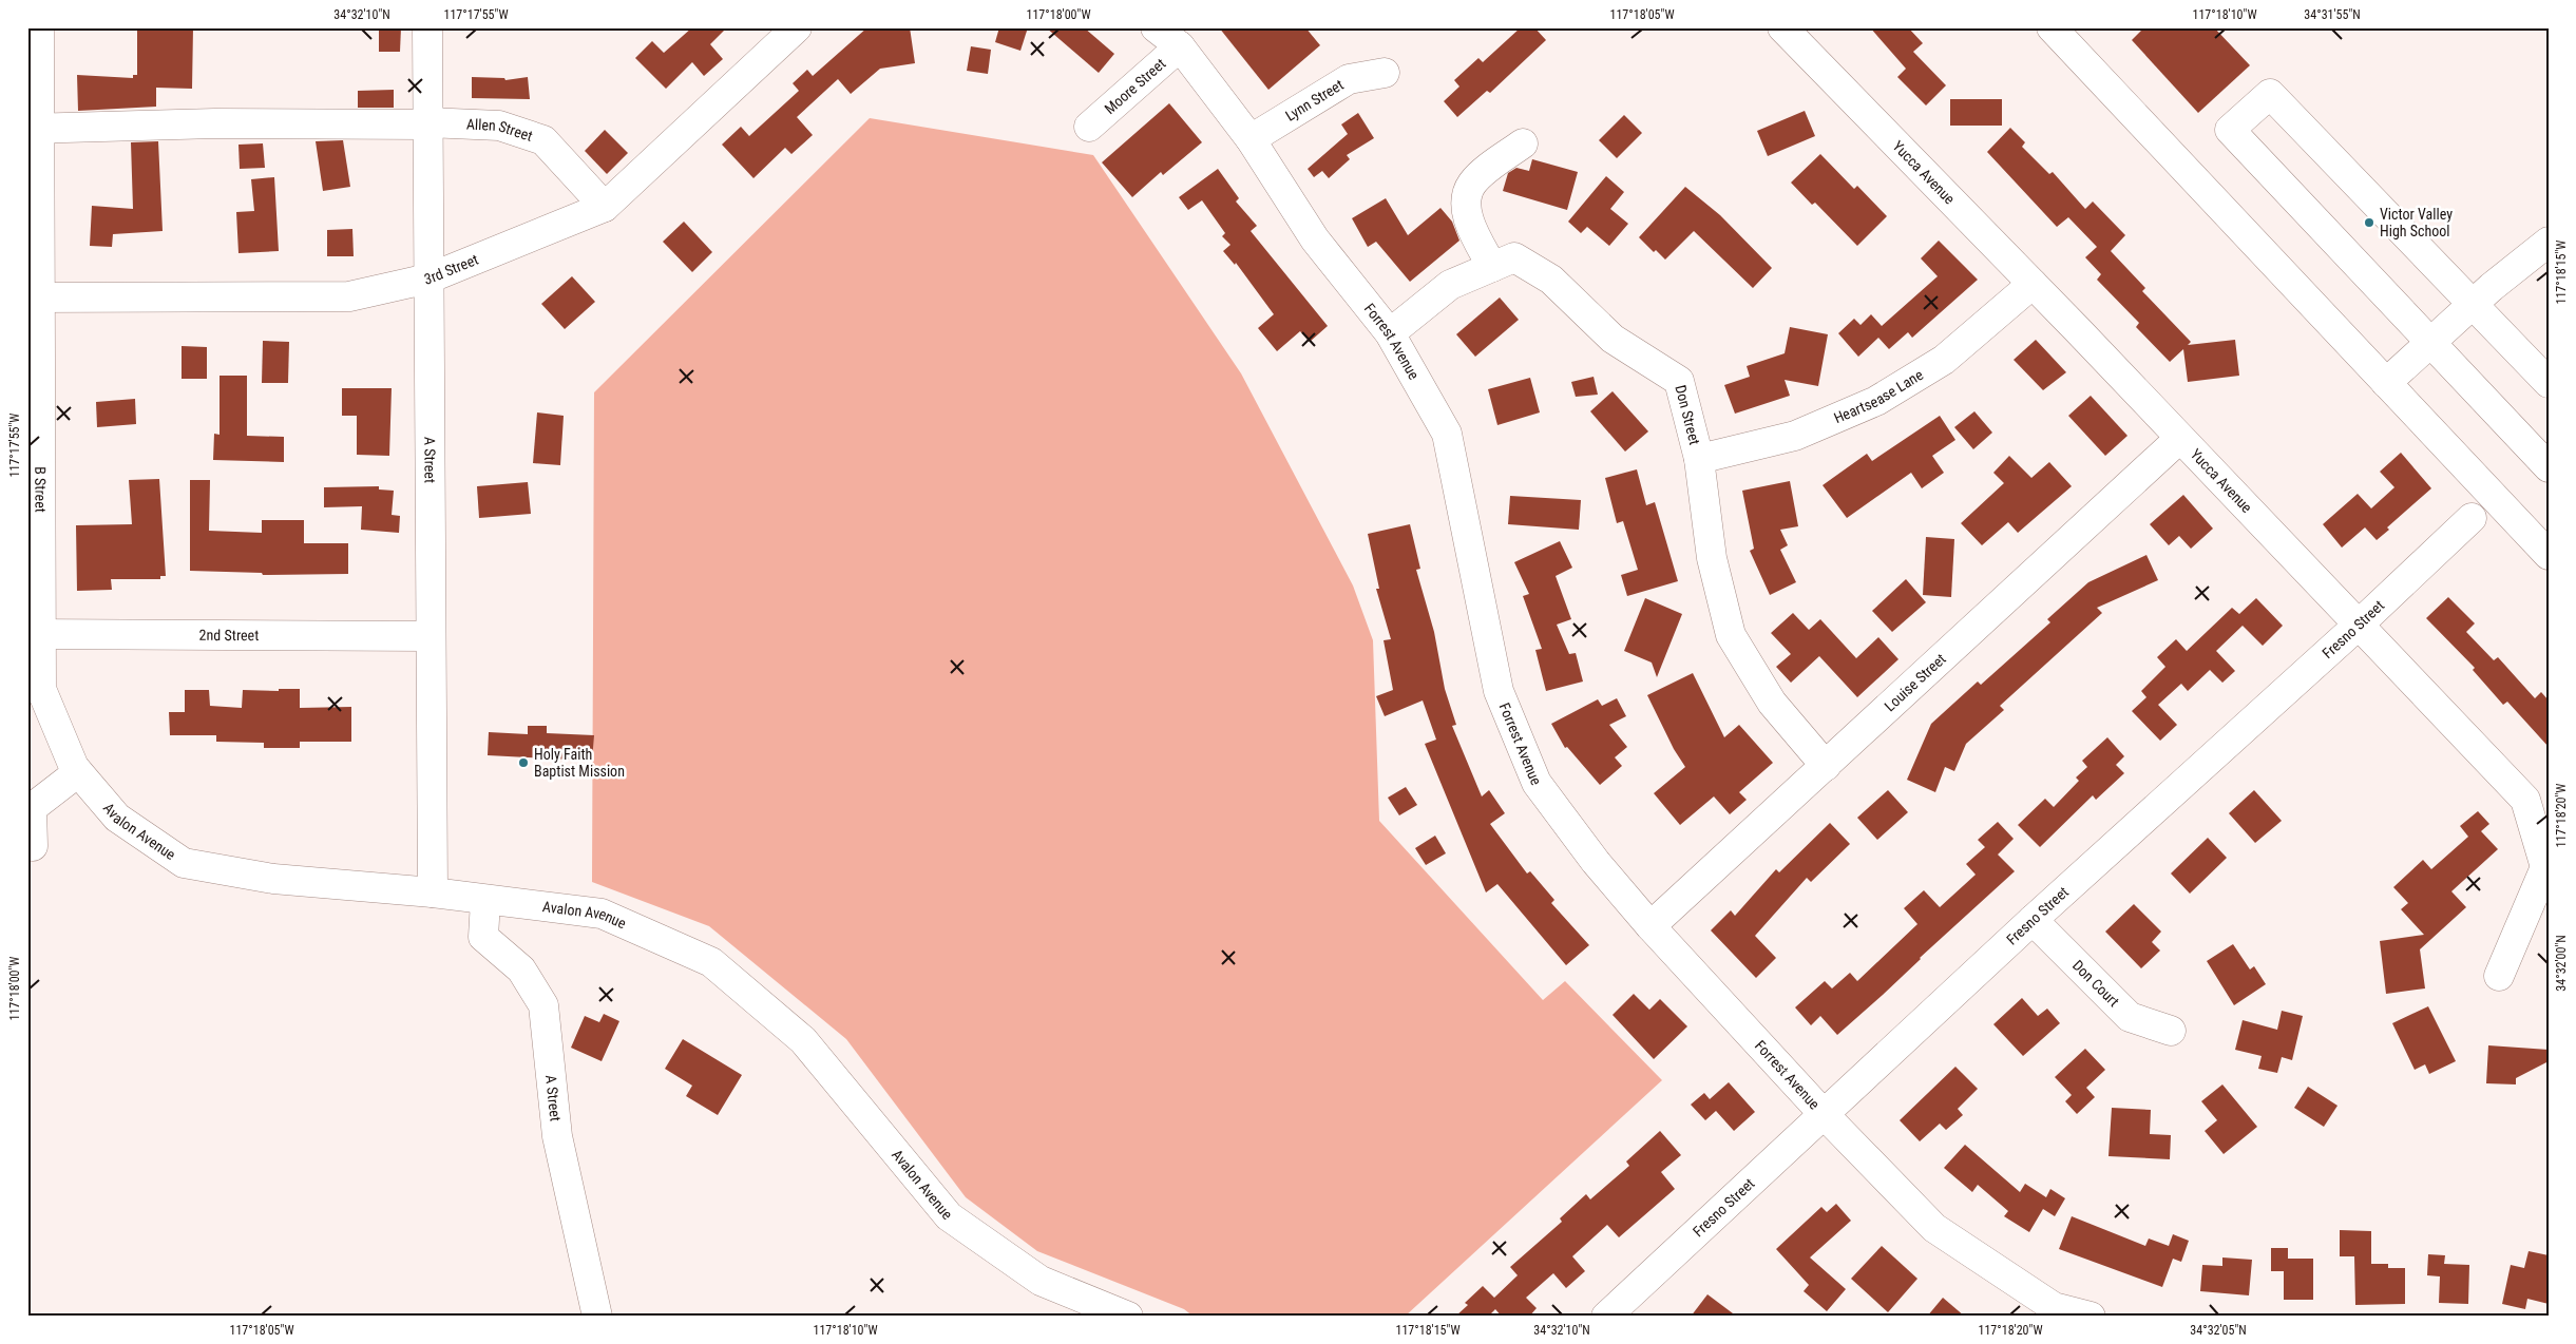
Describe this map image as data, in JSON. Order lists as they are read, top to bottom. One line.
{"streets":{"street":["Moore Street","Lynn Street","Allen Street","Yucca Avenue","3rd Street","Forrest Avenue","Heartsease Lane","Don Street","A Street","B Street","Fresno Street","2nd Street","Louise Street","Avalon Avenue","Don Court"]},"crossings":[["Moore Street","Forrest Avenue"],["Lynn Street","Forrest Avenue"],["Allen Street","3rd Street"],["Allen Street","A Street"],["Allen Street","B Street"],["Yucca Avenue","Heartsease Lane"],["Yucca Avenue","Fresno Street"],["Yucca Avenue","Louise Street"],["3rd Street","A Street"],["3rd Street","B Street"],["Forrest Avenue","Don Street"],["Forrest Avenue","Fresno Street"],["Forrest Avenue","Louise Street"],["Heartsease Lane","Don Street"],["Don Street","Louise Street"],["A Street","2nd Street"],["A Street","Avalon Avenue"],["B Street","2nd Street"],["B Street","Avalon Avenue"],["Fresno Street","Don Court"],["2nd Street","Avalon Avenue"]],"places":["Victor Valley High School","Holy Faith Baptist Mission"],"coordinates":["34°32'10\"N","117°17'55\"W","117°18'00\"W","117°18'05\"W","117°18'10\"W","34°31'55\"N","117°18'15\"W","117°18'20\"W","34°32'00\"N","34°32'05\"N"]}
